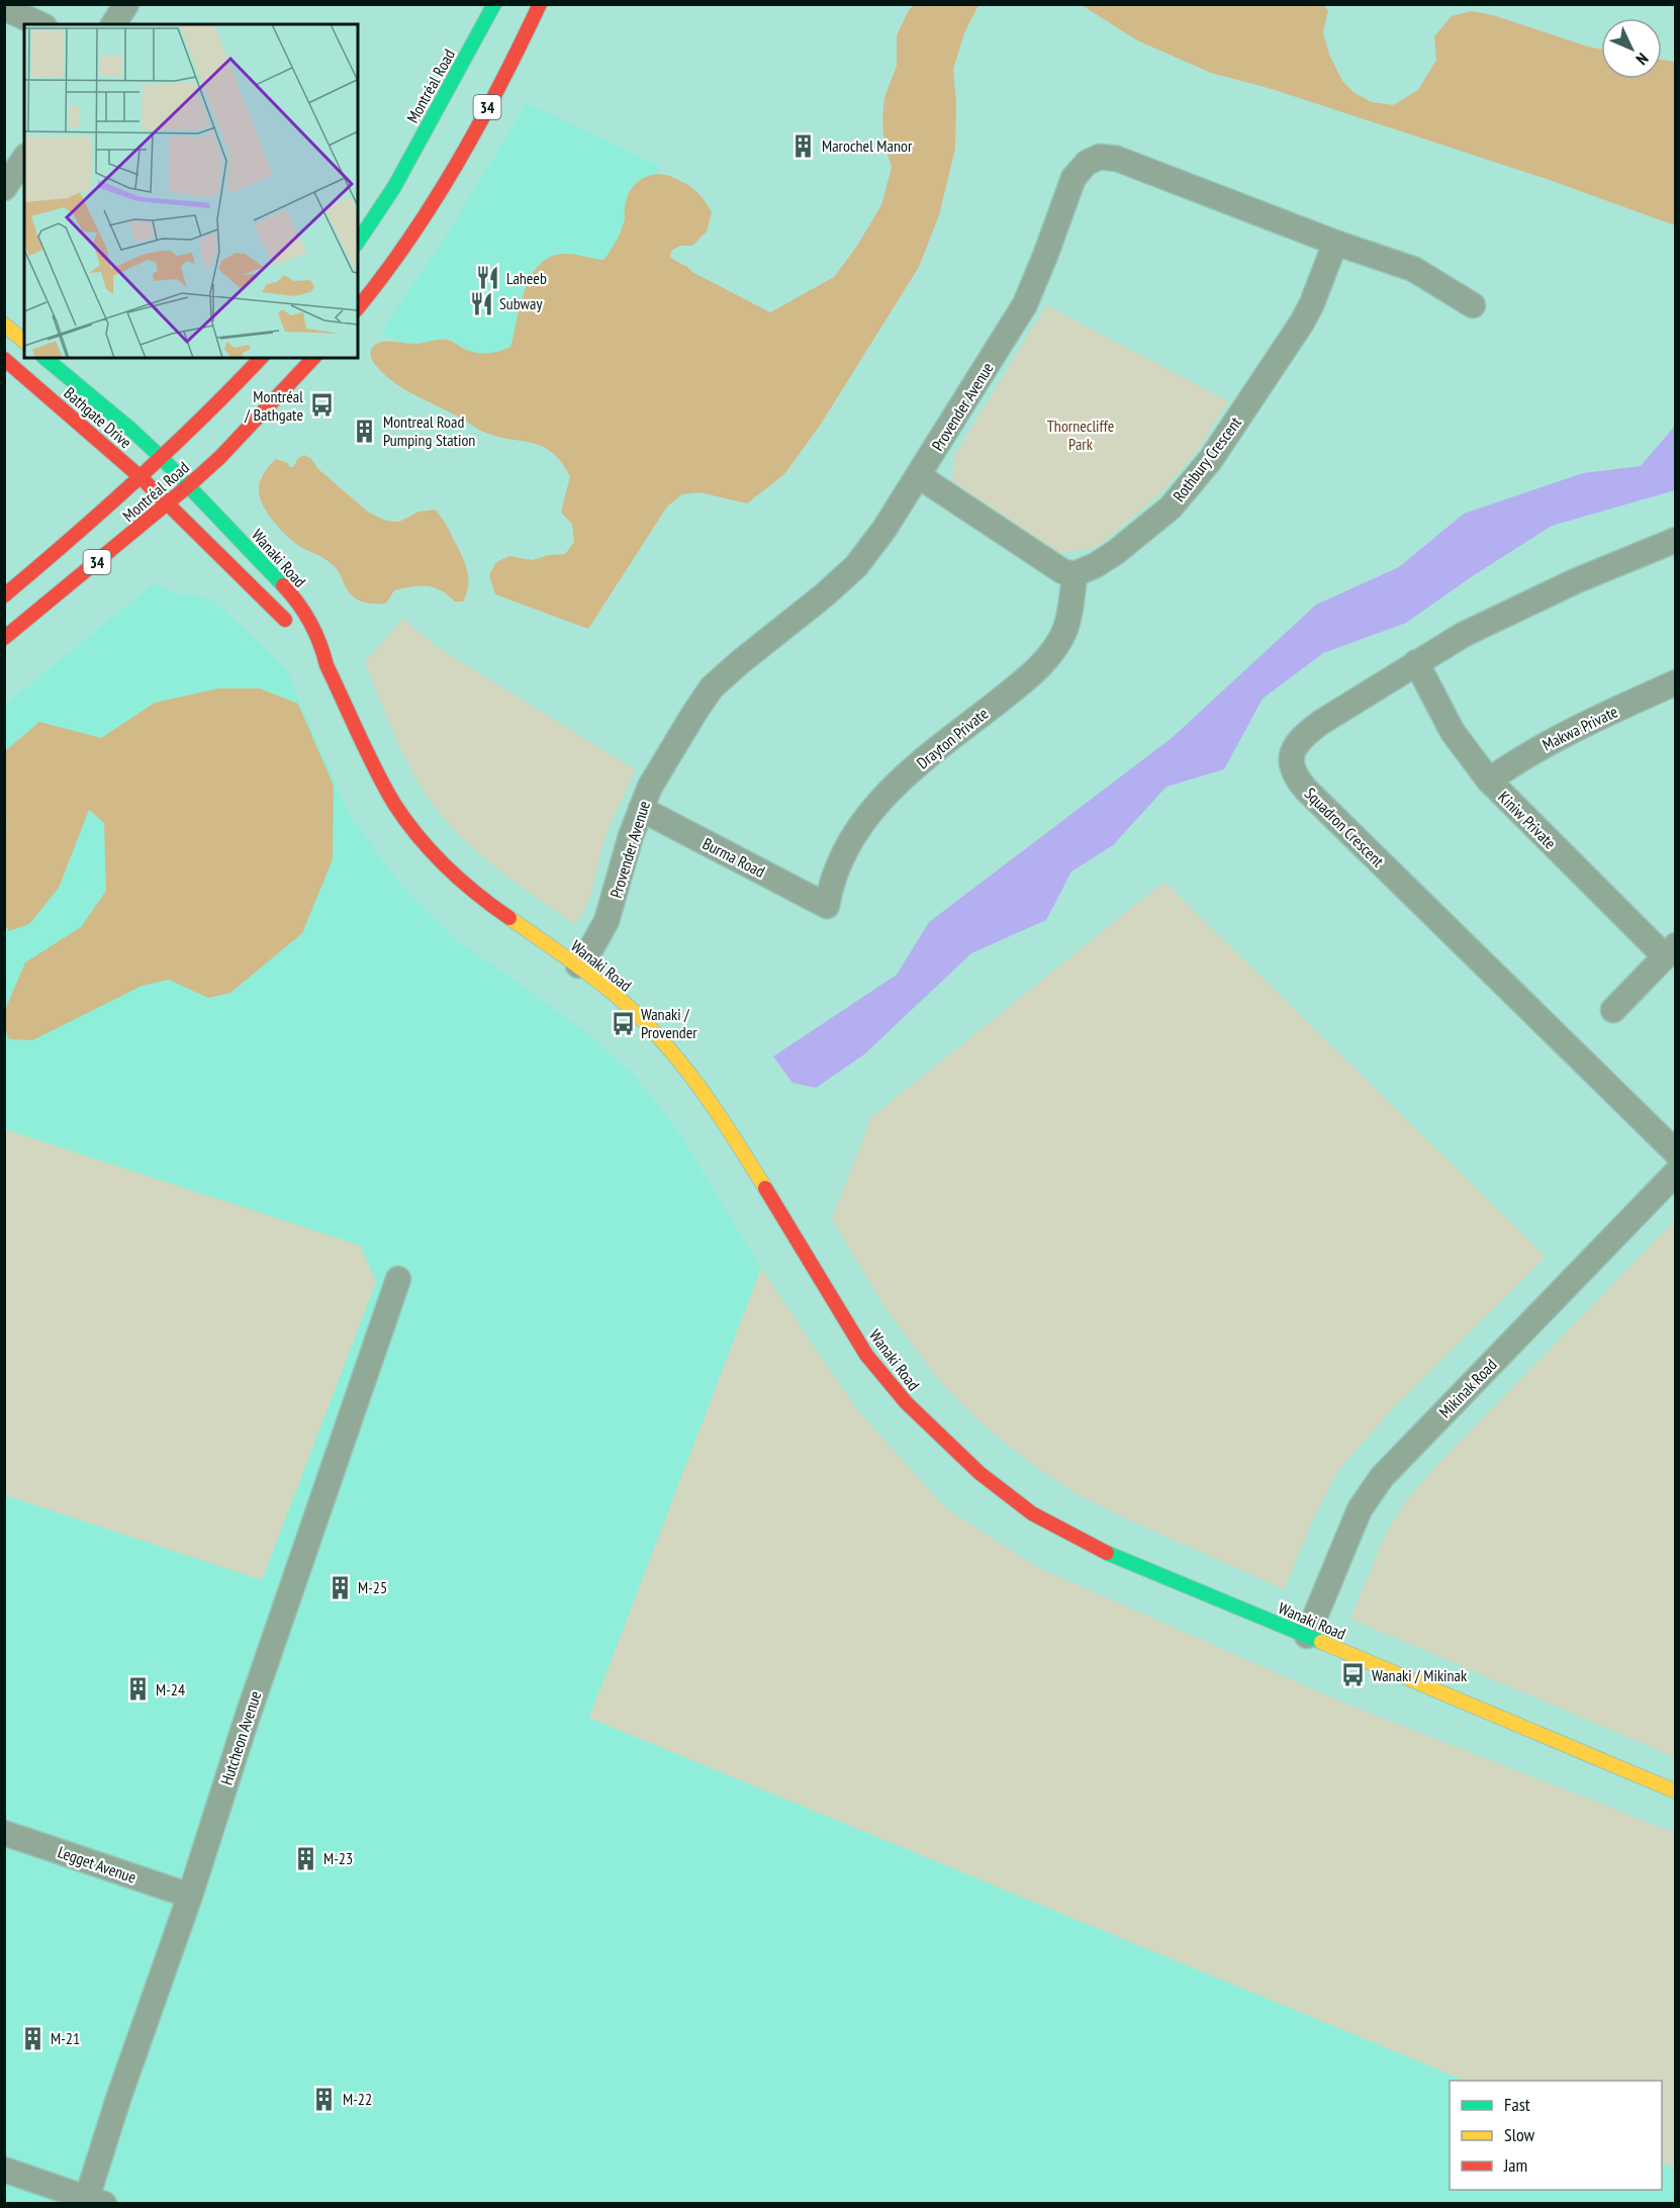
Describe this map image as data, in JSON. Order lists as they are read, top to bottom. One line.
{"streets":{"street":["Montréal Road","34","Provender Avenue","Bathgate Drive","Rothbury Crescent","Wanaki Road","Makwa Private","Drayton Private","Kiniw Private","Squadron Crescent","Burma Road","Mikinak Road","Hutcheon Avenue","Legget Avenue"]},"crossings":[["Montréal Road","Bathgate Drive"],["Montréal Road","Wanaki Road"],["Provender Avenue","Rothbury Crescent"],["Provender Avenue","Wanaki Road"],["Provender Avenue","Burma Road"],["Bathgate Drive","Wanaki Road"],["Rothbury Crescent","Drayton Private"],["Wanaki Road","Mikinak Road"],["Makwa Private","Kiniw Private"],["Drayton Private","Burma Road"],["Kiniw Private","Squadron Crescent"],["Hutcheon Avenue","Legget Avenue"]],"parks":["Thornecliffe Park"],"places":{"building":["Marochel Manor","Montreal Road Pumping Station","M-25","M-24","M-23","M-21","M-22"],"restaurant":["Laheeb","Subway"],"bus stop":["Montréal / Bathgate","Wanaki / Provender","Wanaki / Mikinak"]},"legend":["Fast","Slow","Jam"],"north":"bottom right"}
